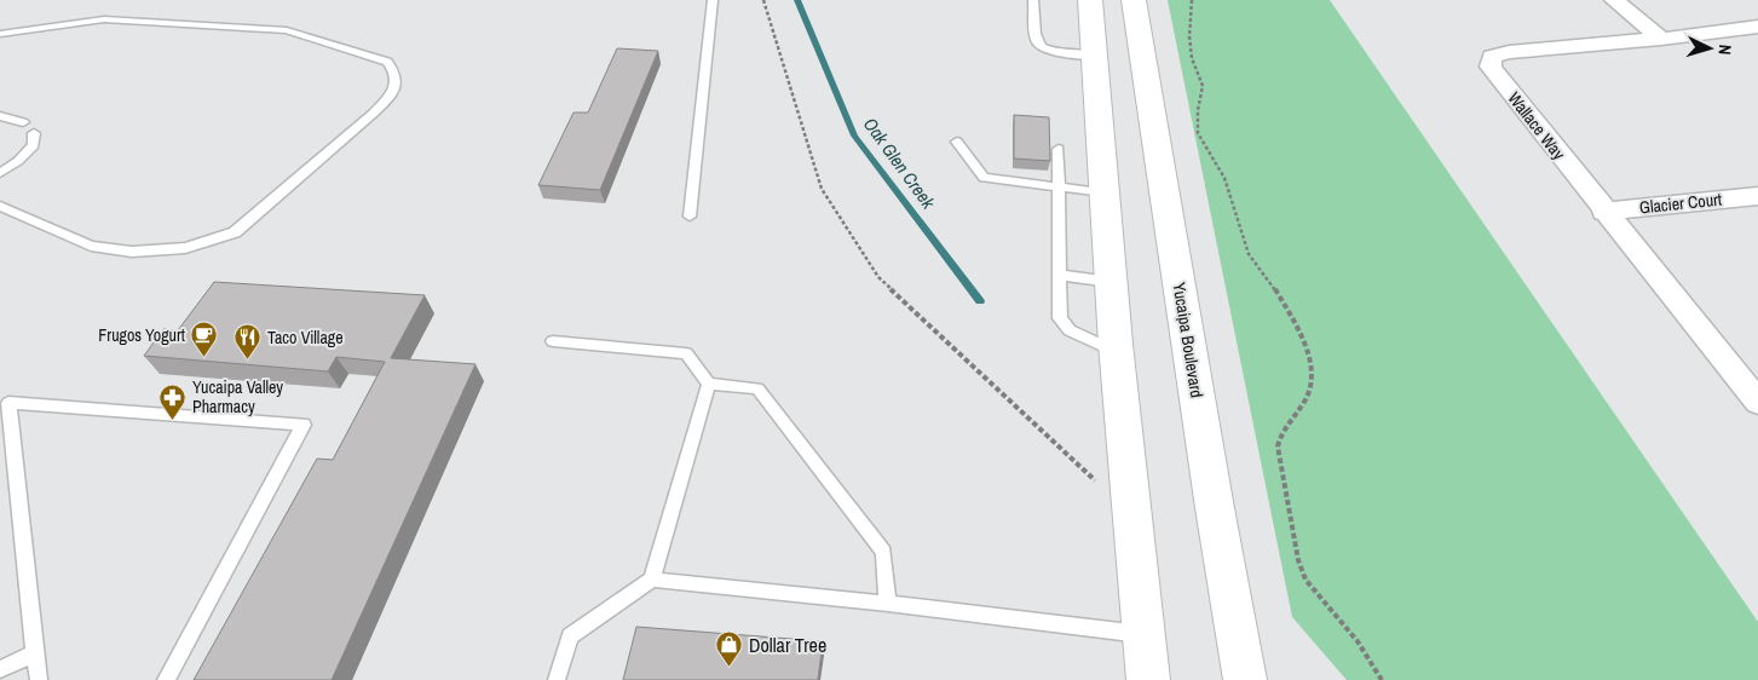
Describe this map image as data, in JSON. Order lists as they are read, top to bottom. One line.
{"streets":{"main road":["Yucaipa Boulevard"],"street":["Wallace Way","Glacier Court"]},"crossings":[["Wallace Way","Glacier Court"]],"water":["Oak Glen Creek"],"places":{"cafe":["Frugos Yogurt"],"restaurant":["Taco Village"],"pharmacy":["Yucaipa Valley Pharmacy"],"shop":["Dollar Tree"]},"north":"right"}
